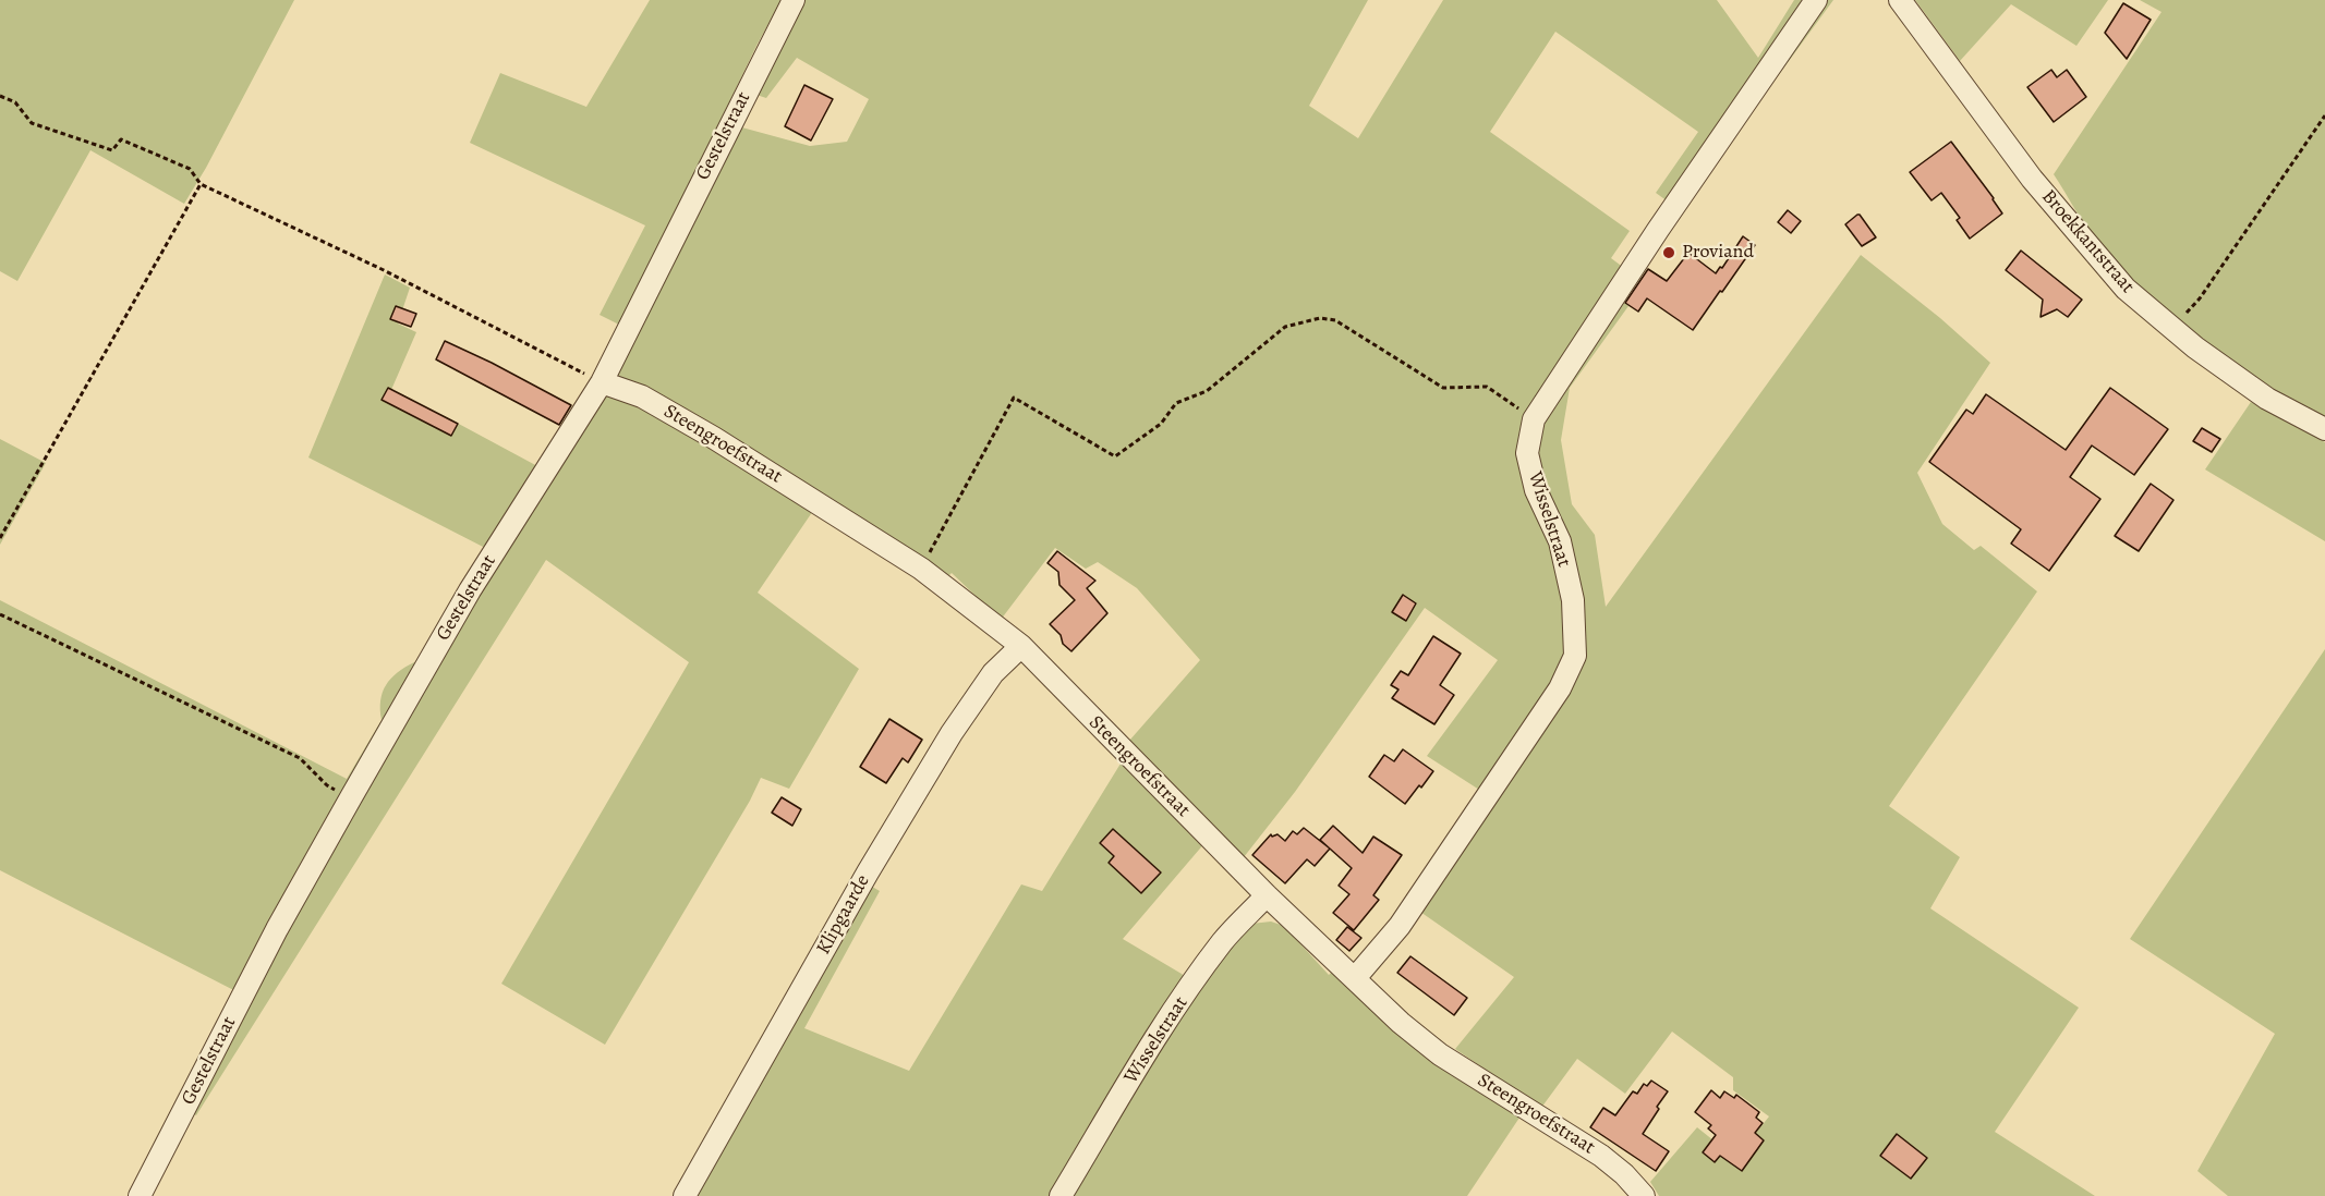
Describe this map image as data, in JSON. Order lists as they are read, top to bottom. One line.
{"streets":{"street":["Gestelstraat","Broekkantstraat","Steengroefstraat","Wisselstraat","Klipgaarde"]},"crossings":[["Gestelstraat","Steengroefstraat"],["Steengroefstraat","Wisselstraat"],["Steengroefstraat","Klipgaarde"]],"places":["Proviand"]}
